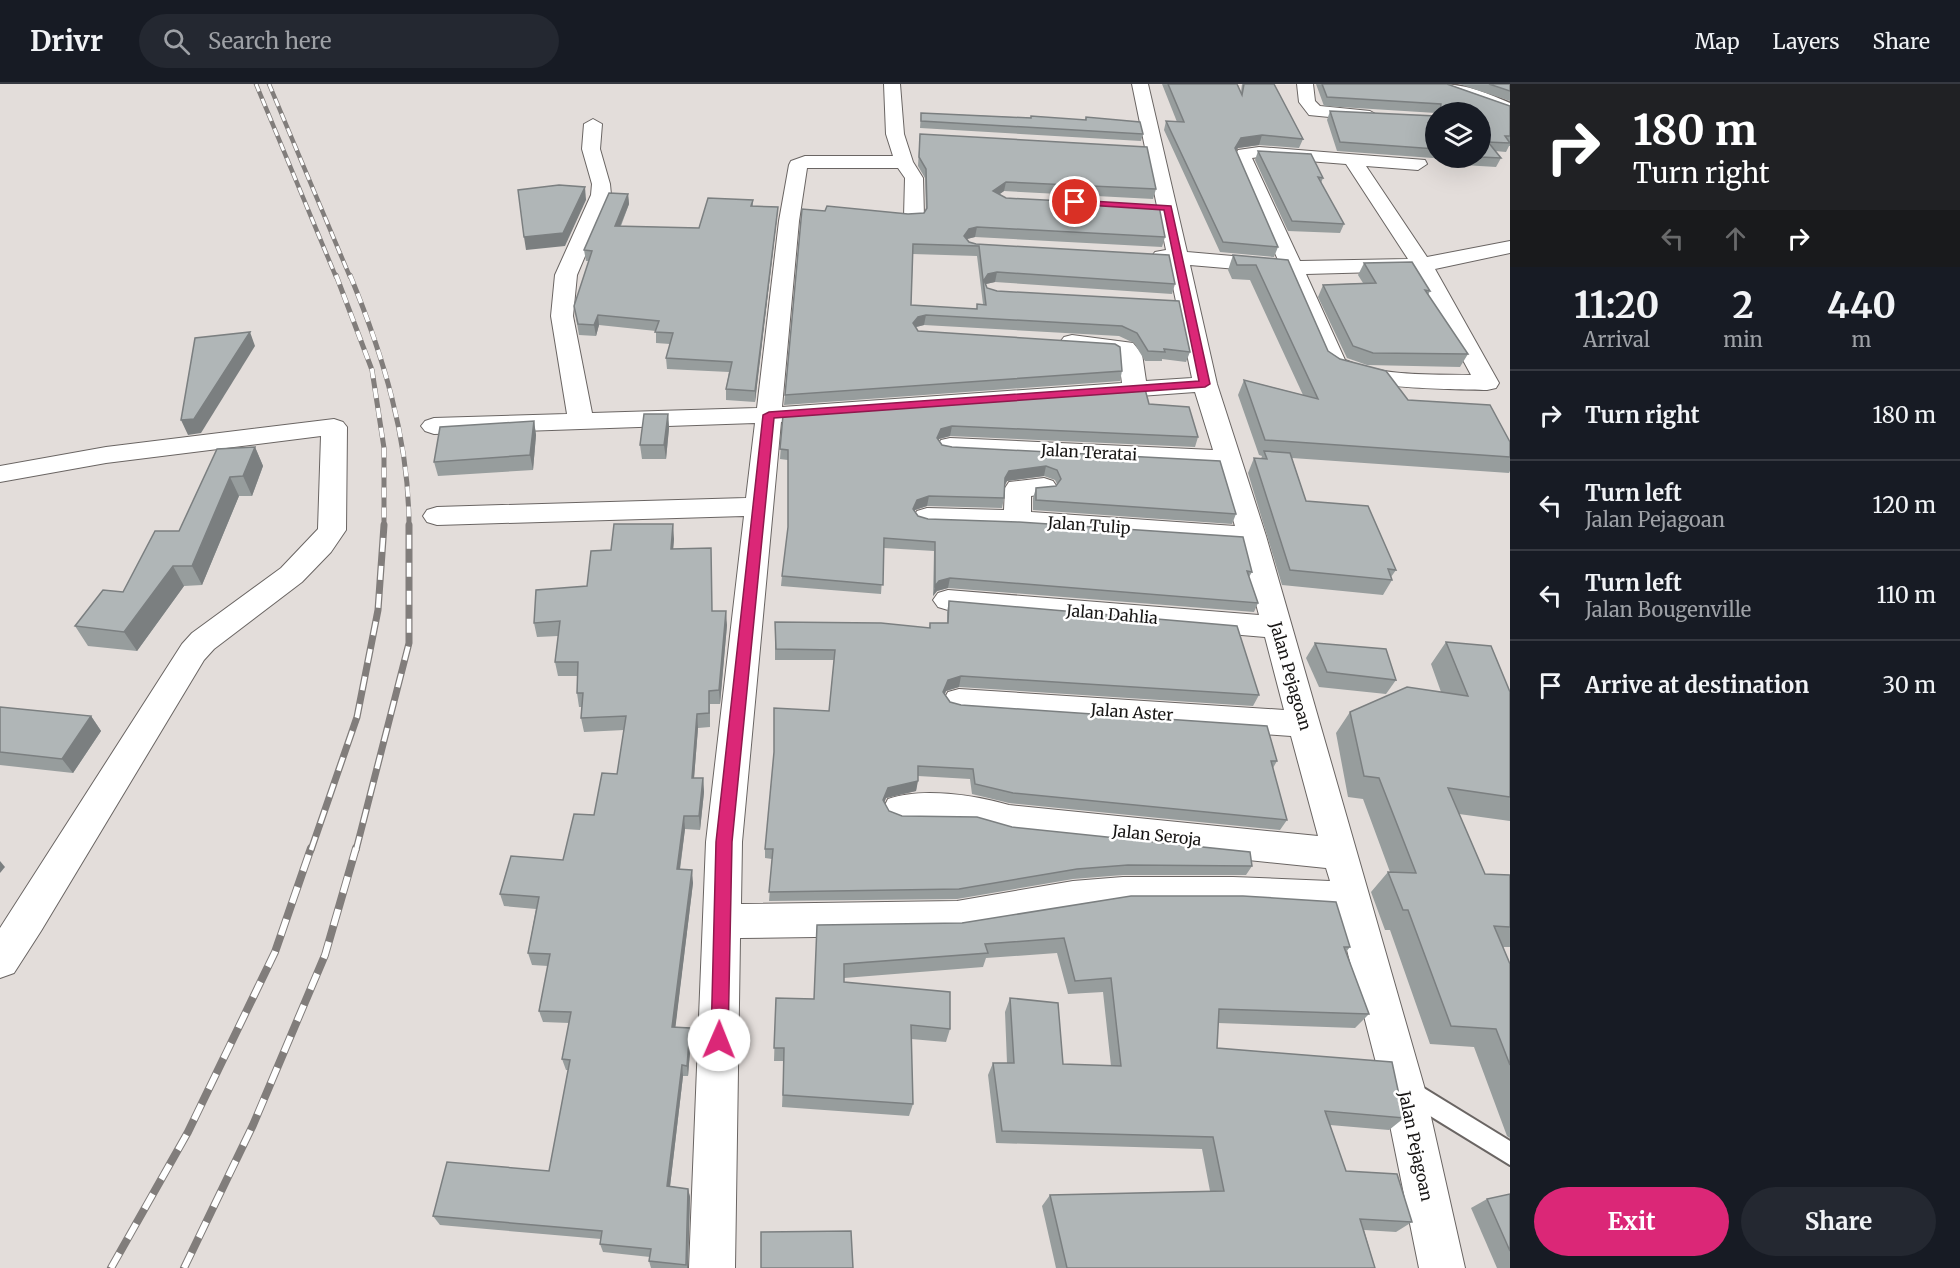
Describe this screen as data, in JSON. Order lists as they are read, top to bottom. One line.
{"streets":{"street":["Jalan Teratai","Jalan Tulip","Jalan Dahlia","Jalan Pejagoan","Jalan Aster","Jalan Seroja"]},"crossings":[["Jalan Teratai","Jalan Pejagoan"],["Jalan Tulip","Jalan Pejagoan"],["Jalan Dahlia","Jalan Pejagoan"],["Jalan Pejagoan","Jalan Aster"],["Jalan Pejagoan","Jalan Seroja"]],"page":{"header":"Drivr","search":"Search here","nav":["Map","Layers","Share"],"turn":["180 m","Turn right"],"eta":["11:20","Arrival","2","min","440","m"],"list":[{"name":"Turn right","value":"180 m"},{"name":"Turn left","note":"Jalan Pejagoan","value":"120 m"},{"name":"Turn left","note":"Jalan Bougenville","value":"110 m"},{"name":"Arrive at destination","value":"30 m"}],"buttons":["Exit","Share"]}}
